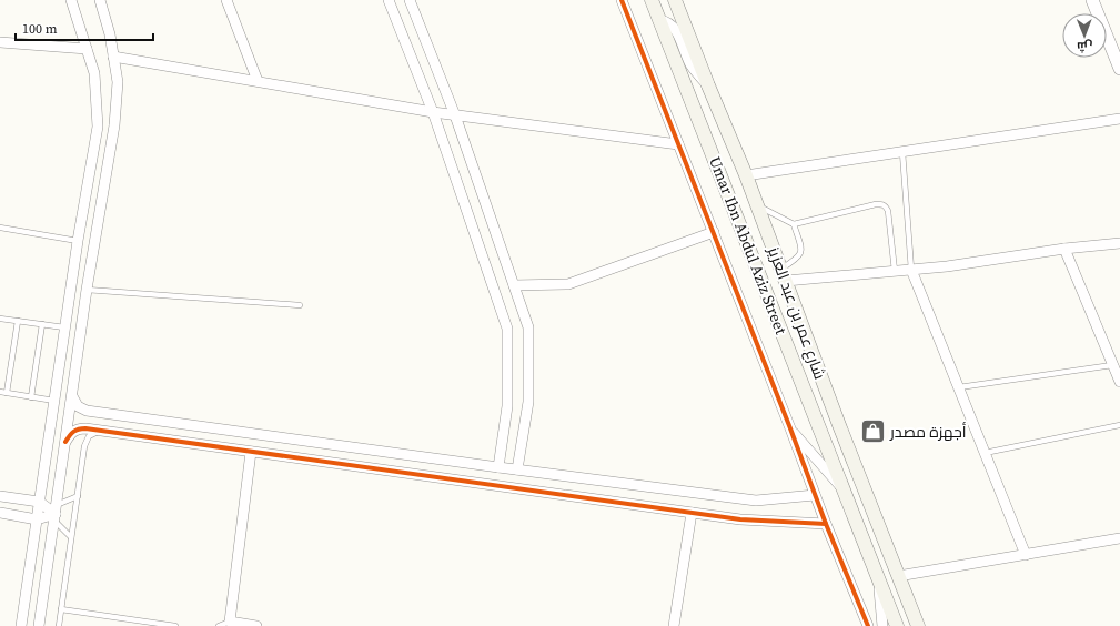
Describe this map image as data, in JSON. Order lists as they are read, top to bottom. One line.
{"streets":{"main road":["Umar Ibn Abdul Aziz Street","شارع عمر بن عبد العزيز"]},"places":{"shop":["أجهزة مصدر"]},"scale_bar":"100 m","north":"bottom"}
